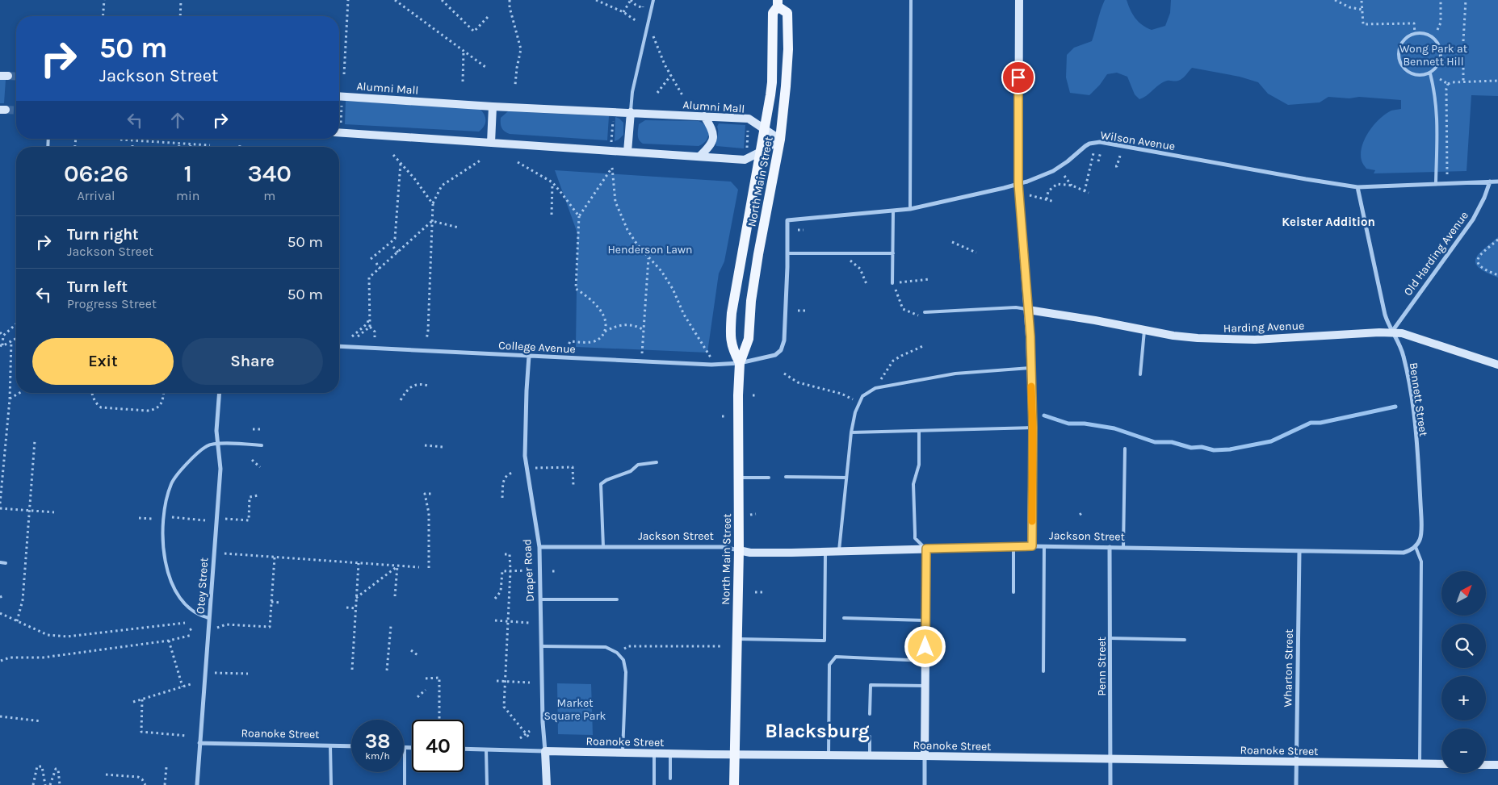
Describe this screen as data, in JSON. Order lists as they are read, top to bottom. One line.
{"streets":{"main road":["North Main Street"],"street":["Alumni Mall","Wilson Avenue","Old Harding Avenue","Harding Avenue","College Avenue","Bennett Street","Jackson Street","Draper Road","Otey Street","Penn Street","Wharton Street","Roanoke Street"]},"crossings":[["Alumni Mall","North Main Street"],["Wilson Avenue","Old Harding Avenue"],["Wilson Avenue","College Avenue"],["Wilson Avenue","Bennett Street"],["North Main Street","College Avenue"],["North Main Street","Jackson Street"],["North Main Street","Roanoke Street"],["Old Harding Avenue","Harding Avenue"],["Old Harding Avenue","Bennett Street"],["Harding Avenue","Bennett Street"],["College Avenue","Draper Road"],["Bennett Street","Jackson Street"],["Jackson Street","Draper Road"],["Jackson Street","Penn Street"],["Jackson Street","Wharton Street"],["Draper Road","Roanoke Street"],["Otey Street","Roanoke Street"],["Penn Street","Roanoke Street"],["Wharton Street","Roanoke Street"]],"districts":["Keister Addition","Blacksburg"],"parks":["Wong Park at Bennett Hill","Henderson Lawn","Market Square Park"],"north":"top right","page":{"turn":["50 m","Jackson Street"],"eta":["06:26","Arrival","1","min","340","m"],"list":[{"name":"Turn right","note":"Jackson Street","value":"50 m"},{"name":"Turn left","note":"Progress Street","value":"50 m"}],"buttons":["Exit","Share"],"map_buttons":["+","−"],"speed":"38 km/h","limit":"40"}}
